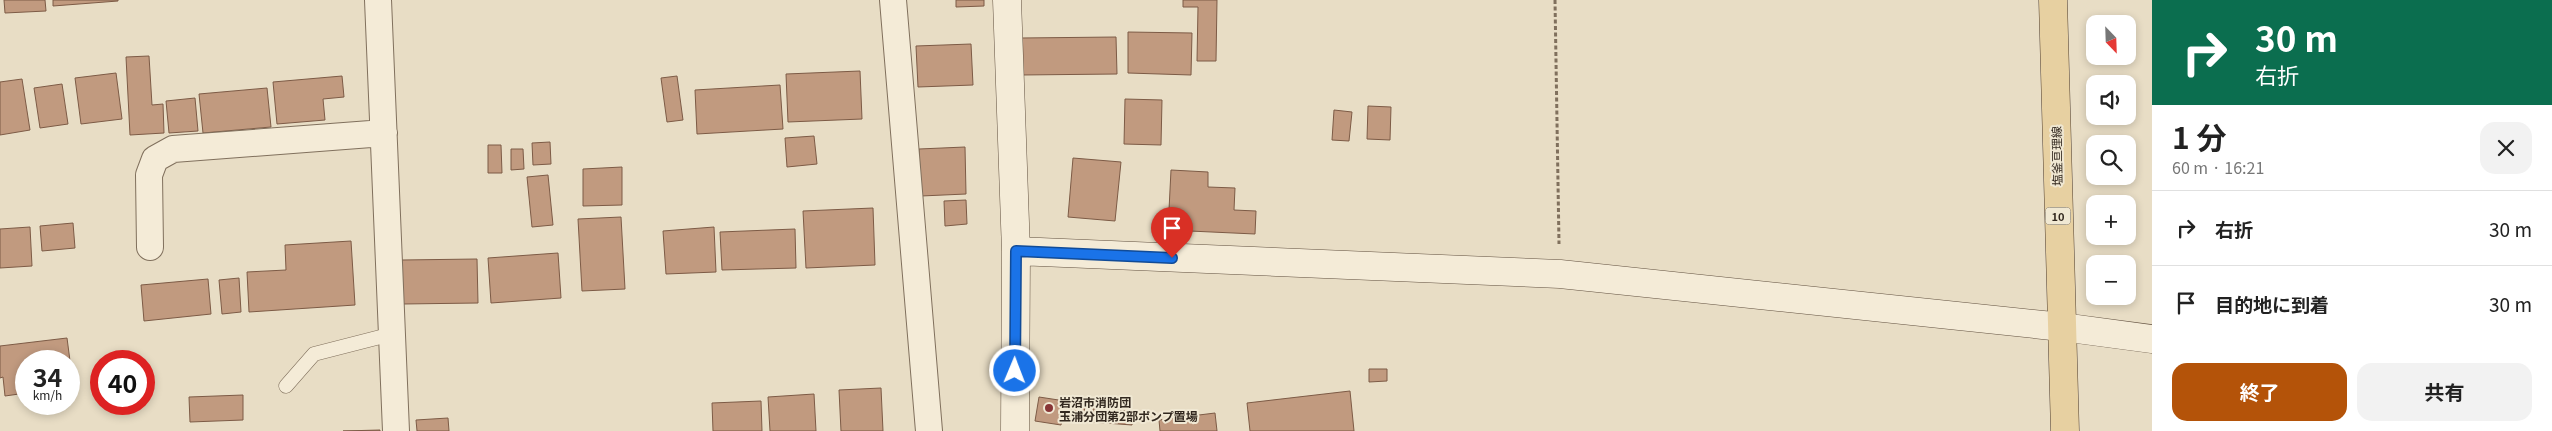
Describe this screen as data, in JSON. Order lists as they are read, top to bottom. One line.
{"streets":{"main road":["塩釜亘理線","10"]},"places":["岩沼市消防団 玉浦分団第2部ポンプ置場"],"north":"bottom right","page":{"turn":["30 m","右折"],"map_buttons":["+","−"],"heading":["1 分","60 m · 16:21"],"list":[{"name":"右折","value":"30 m"},{"name":"目的地に到着","value":"30 m"}],"speed":"34 km/h","limit":"40","buttons":["終了","共有"]}}
